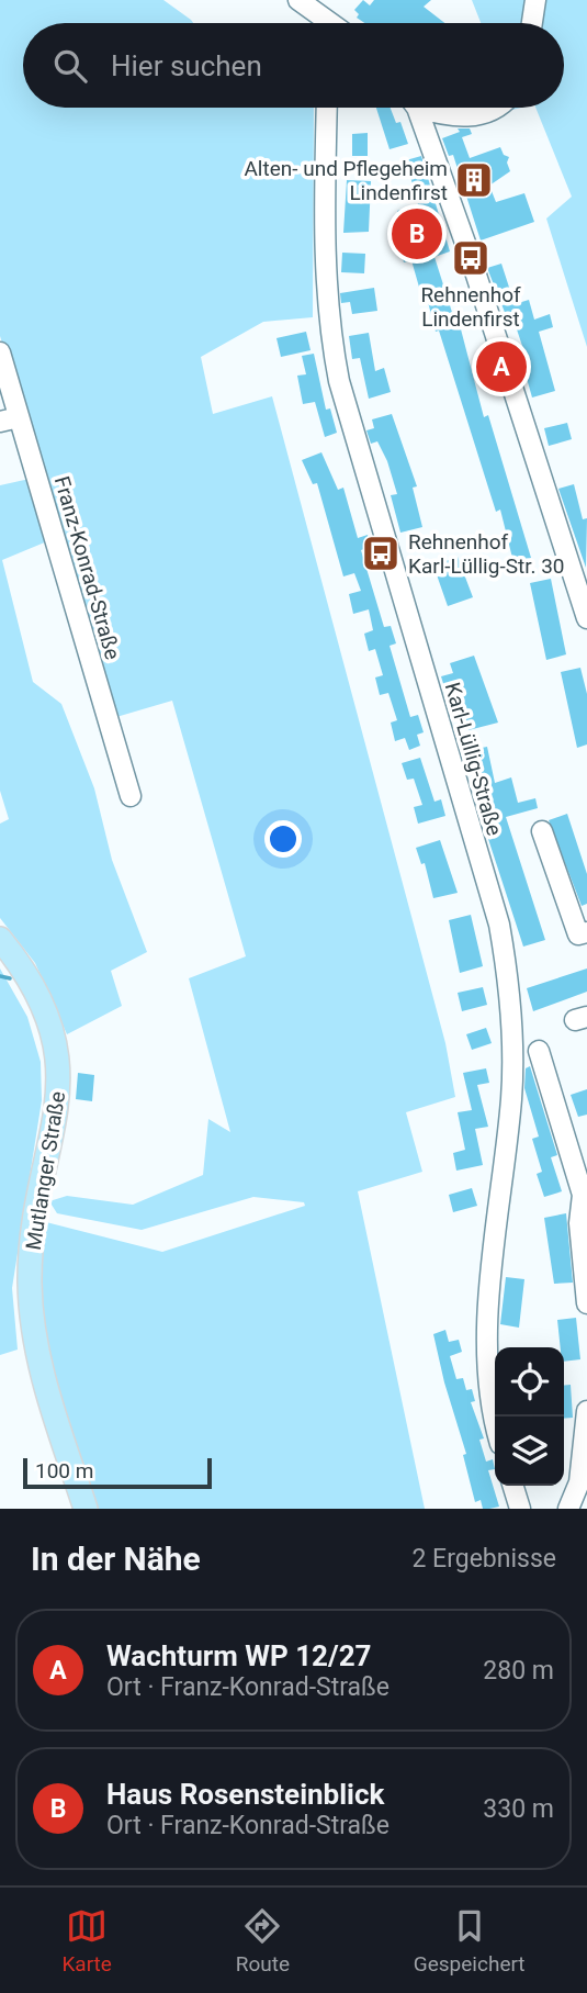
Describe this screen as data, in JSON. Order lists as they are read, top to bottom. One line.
{"streets":{"main road":["Mutlanger Straße"],"street":["Franz-Konrad-Straße","Karl-Lüllig-Straße"]},"places":{"building":["Alten- und Pflegeheim Lindenfirst"],"bus stop":["Rehnenhof Lindenfirst","Rehnenhof Karl-Lüllig-Str. 30"]},"scale_bar":"100 m","page":{"search":"Hier suchen","pins":["B","A"],"scale":"100 m","heading":["In der Nähe","2 Ergebnisse"],"list":[{"mark":"A","name":"Wachturm WP 12/27","note":"Ort · Franz-Konrad-Straße","value":"280 m"},{"mark":"B","name":"Haus Rosensteinblick","note":"Ort · Franz-Konrad-Straße","value":"330 m"}],"nav":["Karte","Route","Gespeichert"]}}
